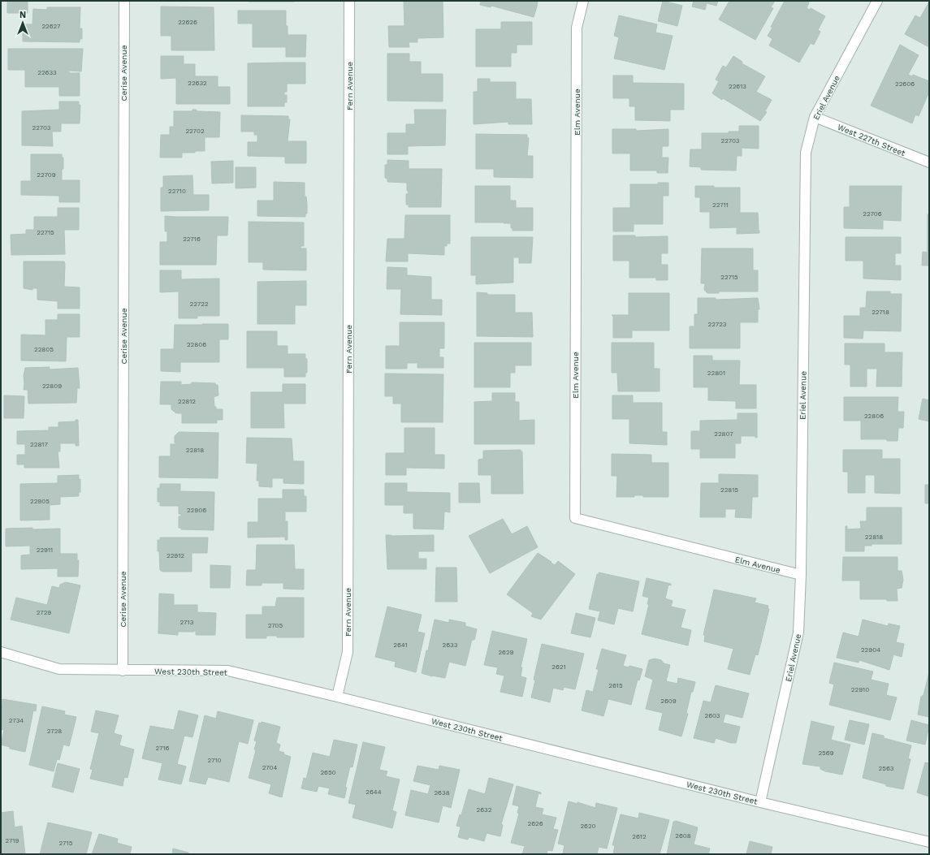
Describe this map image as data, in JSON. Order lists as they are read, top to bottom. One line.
{"streets":{"street":["Cerise Avenue","Fern Avenue","Eriel Avenue","Elm Avenue","West 227th Street","West 230th Street"]},"crossings":[["Cerise Avenue","West 230th Street"],["Fern Avenue","West 230th Street"],["Eriel Avenue","Elm Avenue"],["Eriel Avenue","West 227th Street"],["Eriel Avenue","West 230th Street"]],"house_numbers":["22626","22627","22633","22632","22606","22613","22703","22702","22703","22709","22710","22711","22706","22715","22716","22715","22722","22718","22723","22806","22805","22801","22809","22812","22806","22807","22817","22818","22815","22905","22906","22818","22911","22912","2729","2713","2705","2641","2633","22904","2629","2621","2615","22910","2609","2603","2734","2728","2716","2569","2710","2704","2563","2650","2644","2638","2632","2626","2620","2608","2612","2719","2715"],"north":"top"}
